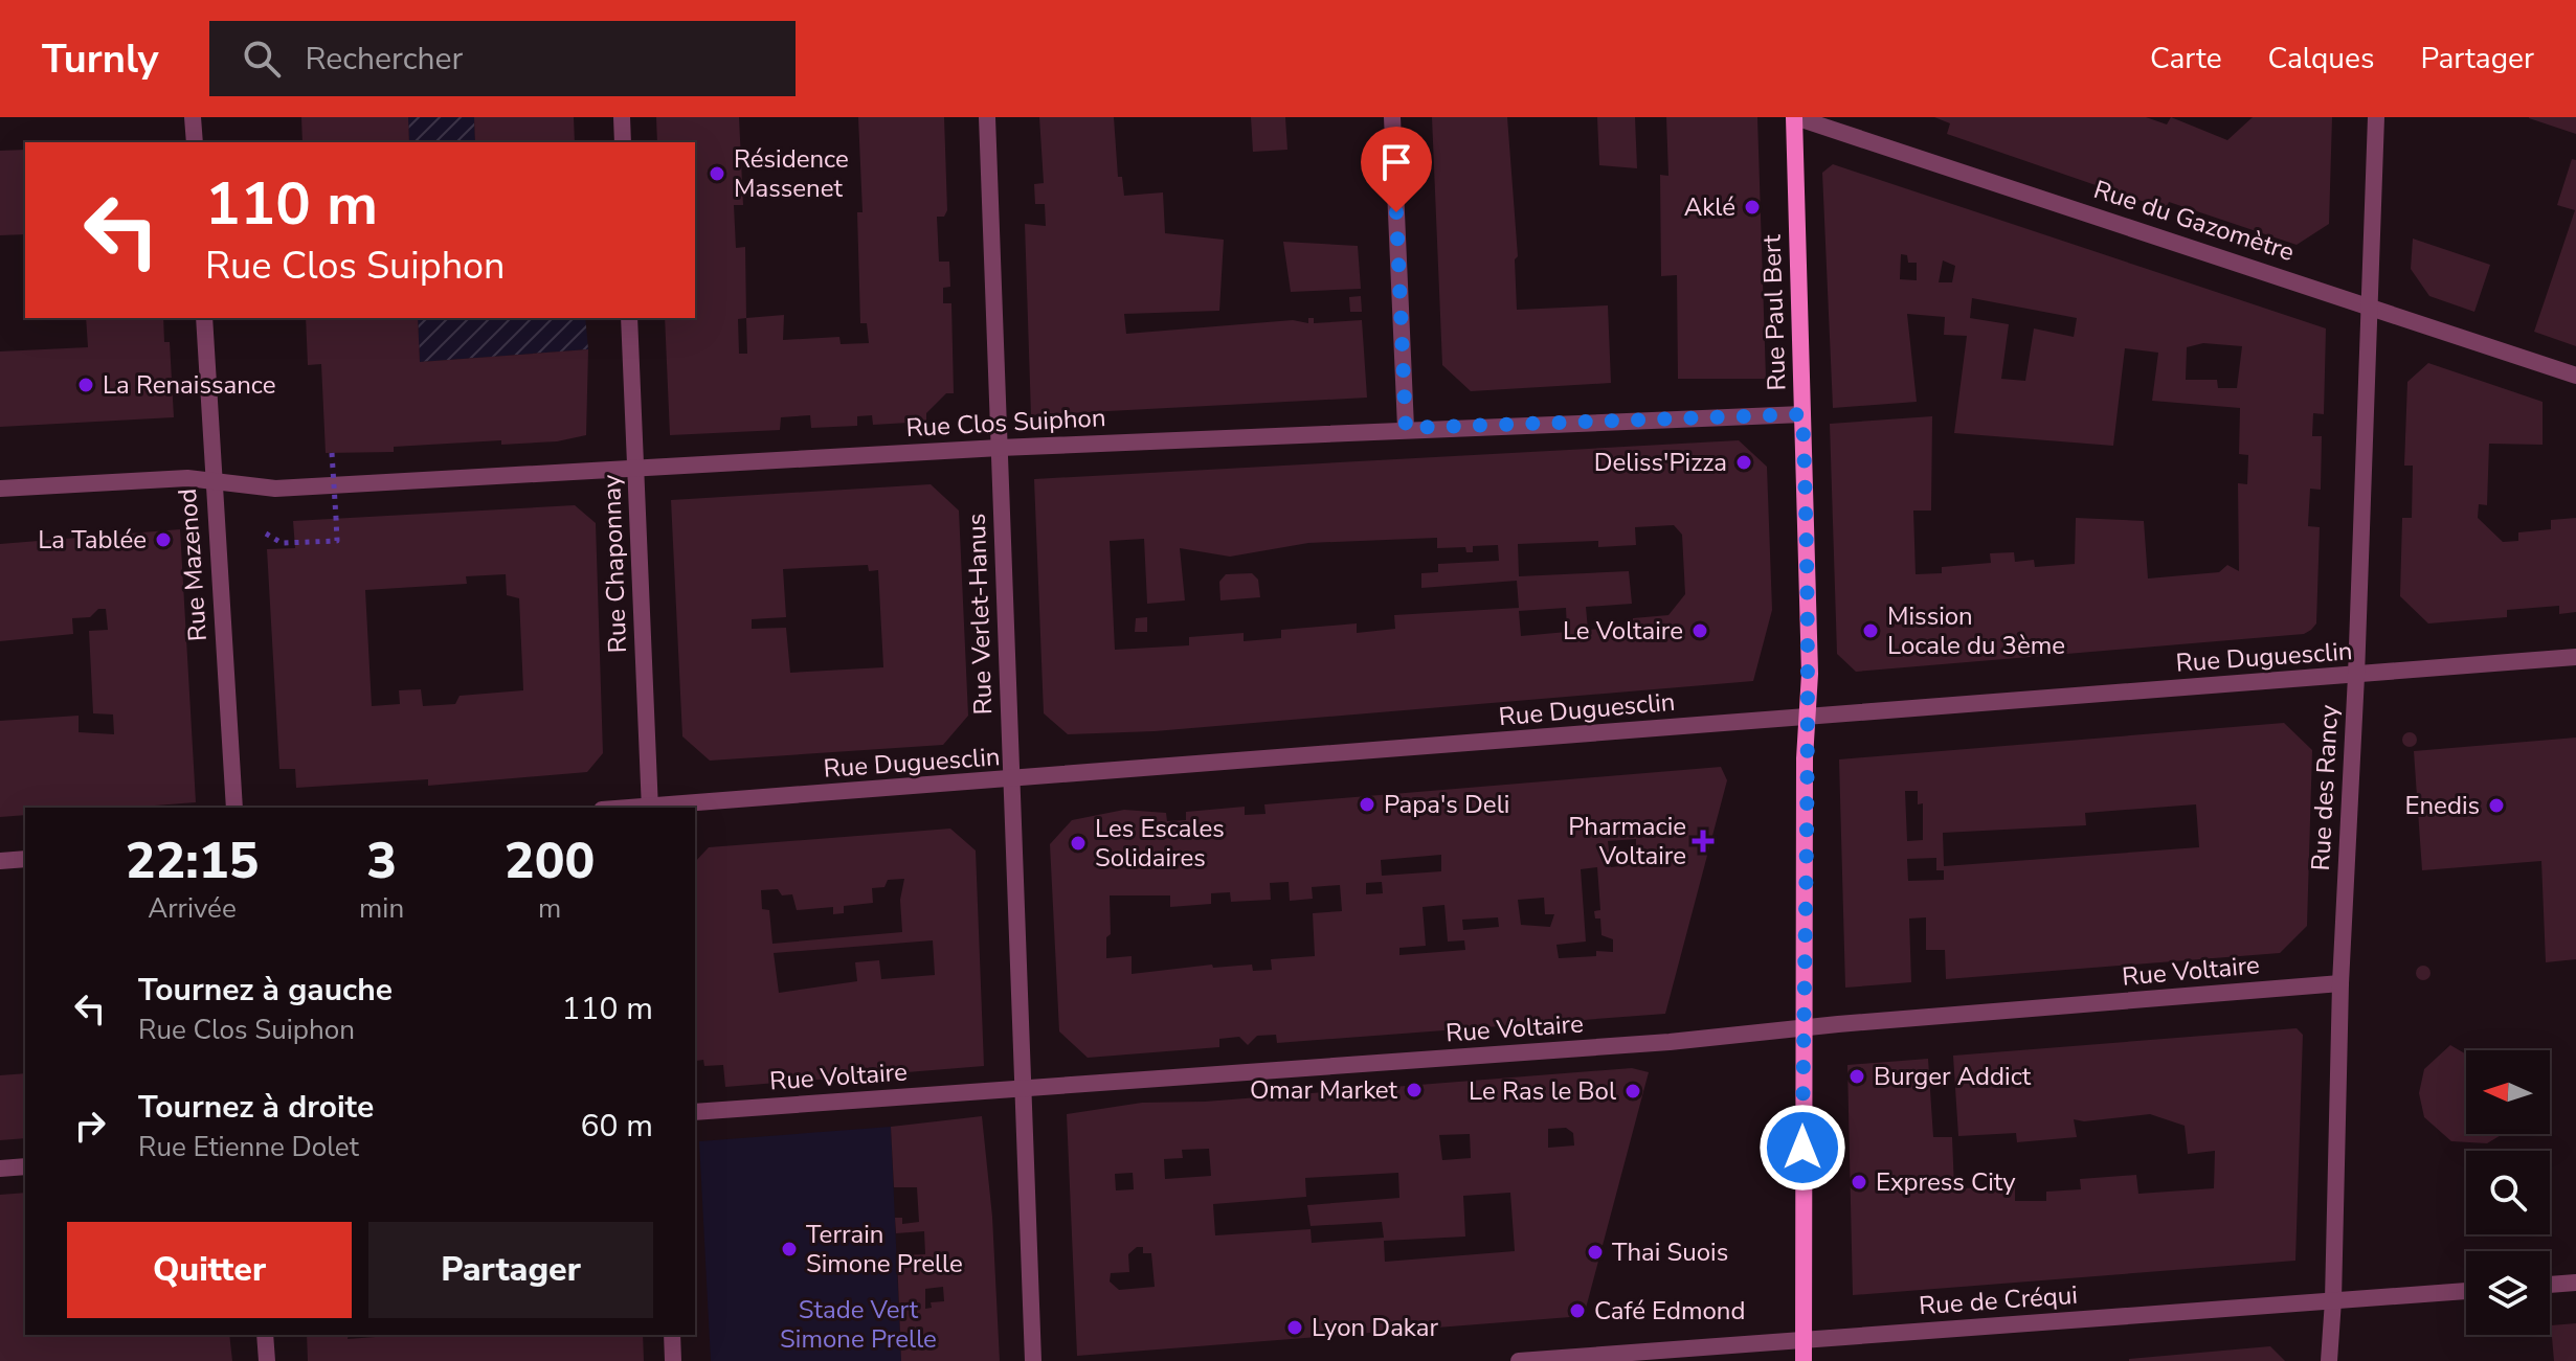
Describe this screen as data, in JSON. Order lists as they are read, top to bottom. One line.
{"streets":{"street":["Rue du Gazomètre","Rue Paul Bert","Rue Clos Suiphon","Rue Chaponnay","Rue Mazenod","Rue Verlet-Hanus","Rue Duguesclin","Rue des Rancy","Rue Voltaire","Rue de Créqui"]},"crossings":[["Rue du Gazomètre","Rue Paul Bert"],["Rue du Gazomètre","Rue des Rancy"],["Rue Paul Bert","Rue Clos Suiphon"],["Rue Paul Bert","Rue Duguesclin"],["Rue Paul Bert","Rue Voltaire"],["Rue Paul Bert","Rue de Créqui"],["Rue Clos Suiphon","Rue Chaponnay"],["Rue Clos Suiphon","Rue Mazenod"],["Rue Clos Suiphon","Rue Verlet-Hanus"],["Rue Chaponnay","Rue Duguesclin"],["Rue Verlet-Hanus","Rue Duguesclin"],["Rue Verlet-Hanus","Rue Voltaire"],["Rue Duguesclin","Rue des Rancy"],["Rue des Rancy","Rue Voltaire"],["Rue des Rancy","Rue de Créqui"]],"parks":["Stade Vert Simone Prelle"],"places":{"other":["Résidence Massenet","Aklé","La Renaissance","Deliss'Pizza","La Tablée","Le Voltaire","Mission Locale du 3ème","Papa's Deli","Enedis","Les Escales Solidaires","Burger Addict","Omar Market","Le Ras le Bol","Express City","Terrain Simone Prelle","Thai Suois","Café Edmond","Lyon Dakar"],"health":["Pharmacie Voltaire"]},"north":"left","page":{"header":"Turnly","search":"Rechercher","nav":["Carte","Calques","Partager"],"turn":["110 m","Rue Clos Suiphon"],"eta":["22:15","Arrivée","3","min","200","m"],"list":[{"name":"Tournez à gauche","note":"Rue Clos Suiphon","value":"110 m"},{"name":"Tournez à droite","note":"Rue Etienne Dolet","value":"60 m"}],"buttons":["Quitter","Partager"]}}
